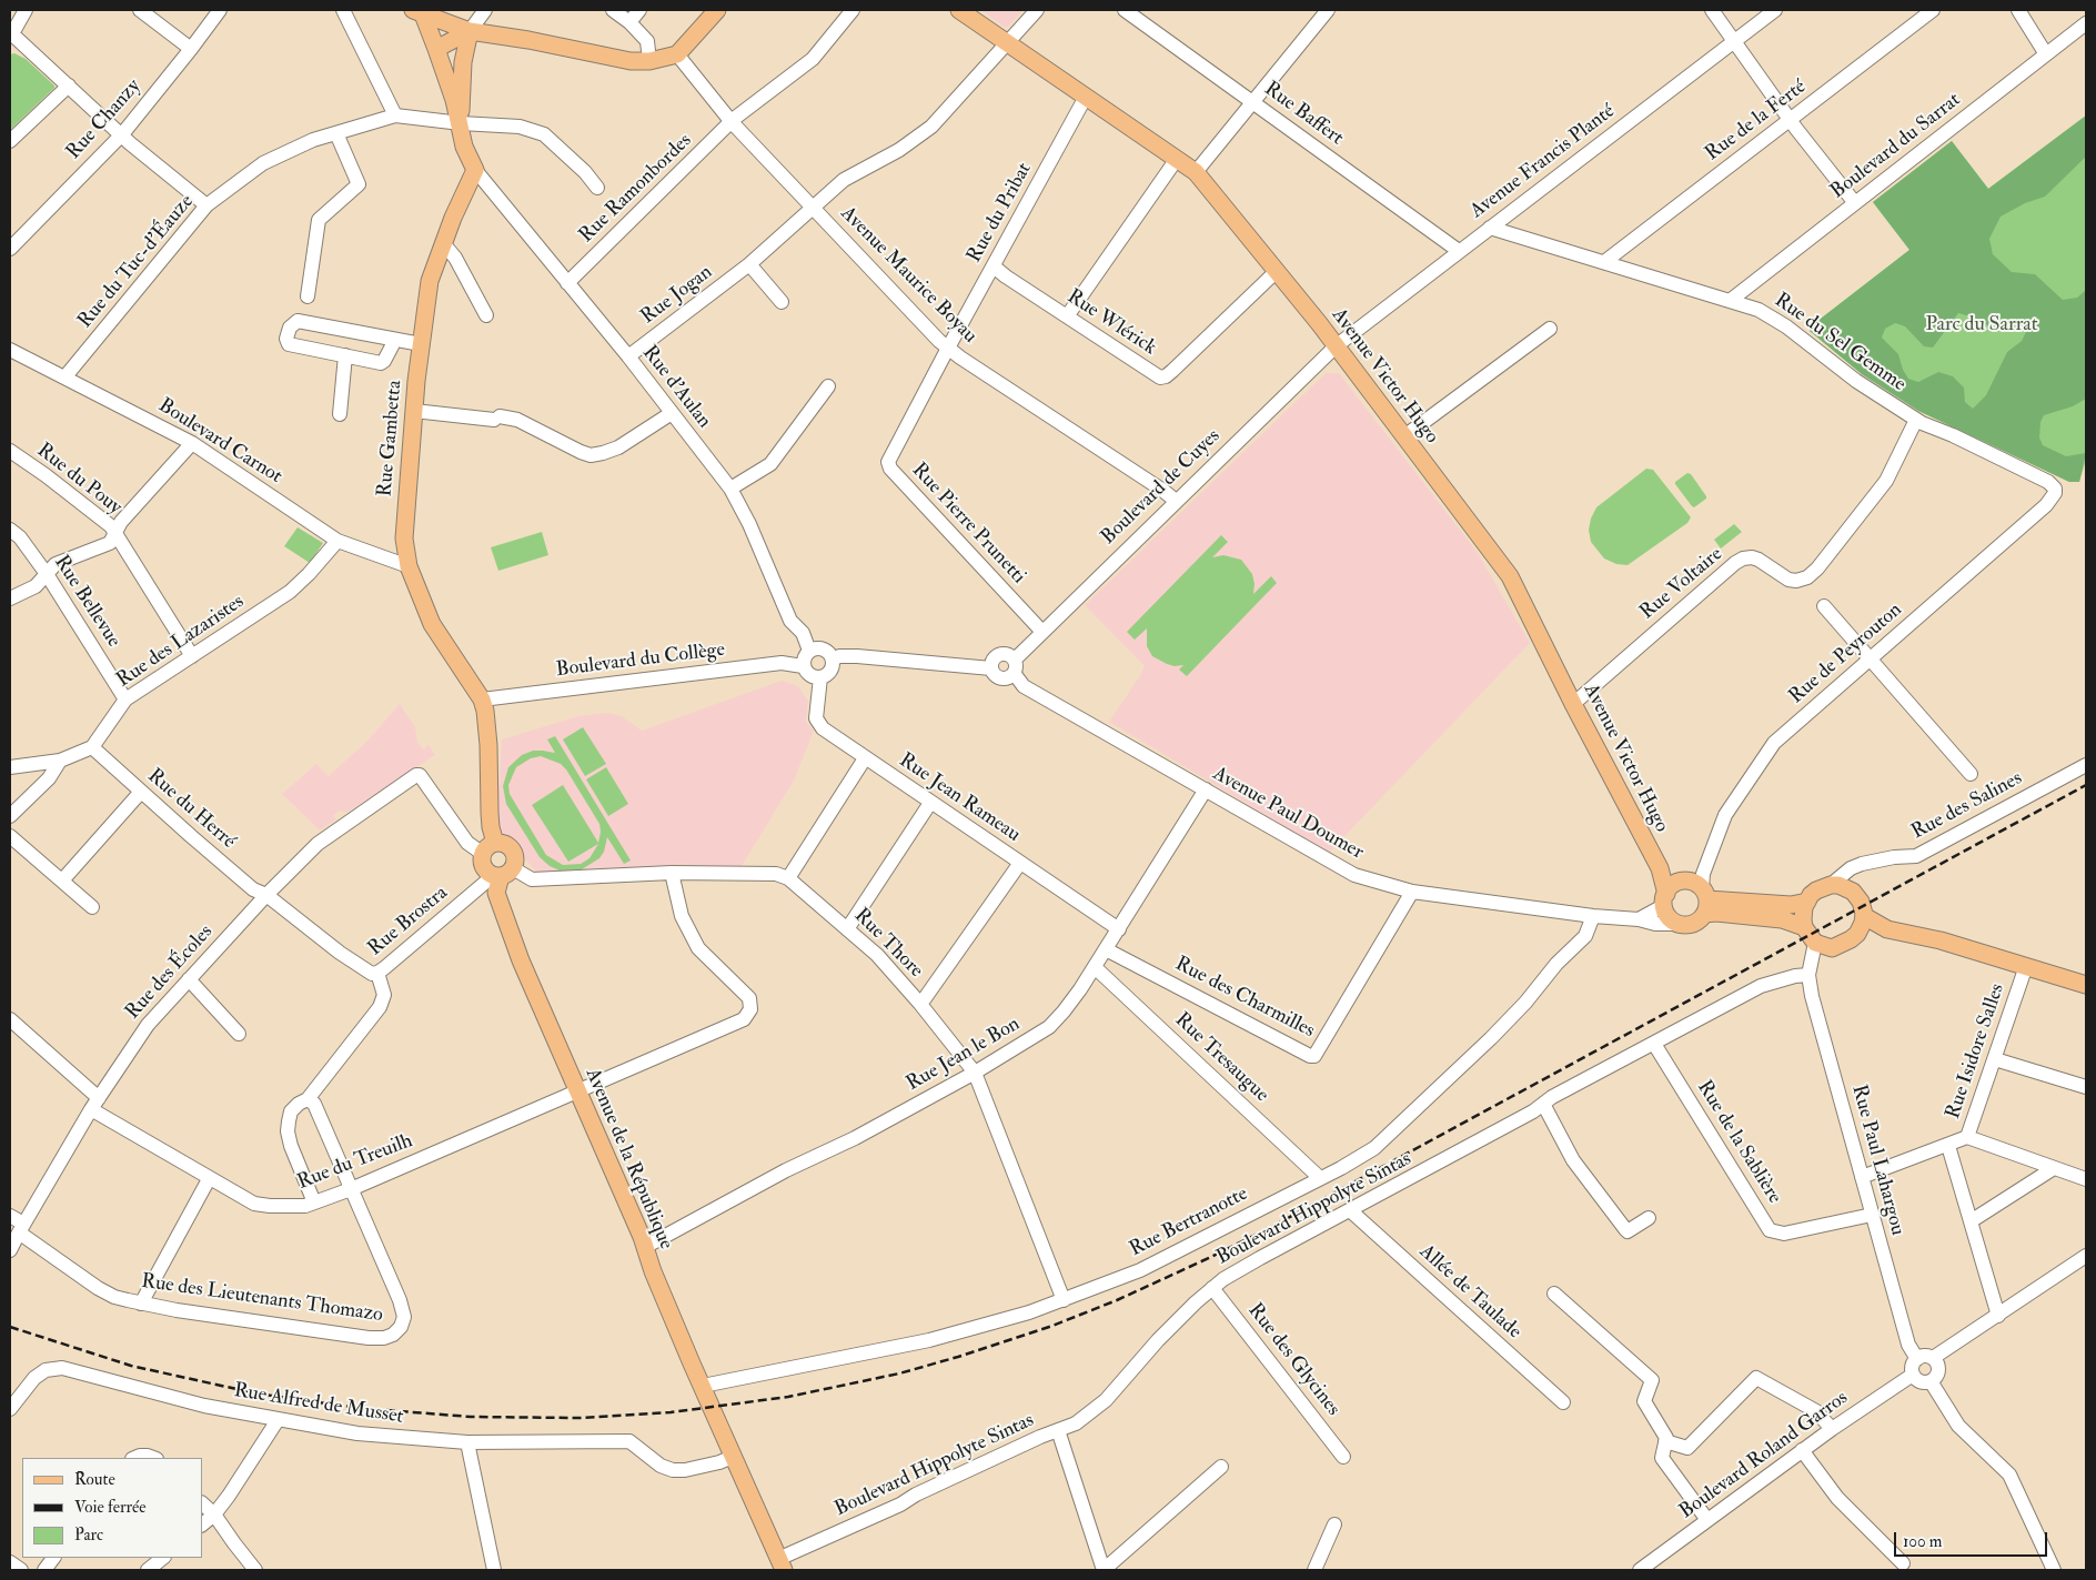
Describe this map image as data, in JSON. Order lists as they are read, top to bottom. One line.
{"streets":{"main road":["Avenue Victor Hugo","Rue Gambetta","Avenue de la République"],"street":["Rue Baffert","Rue Chanzy","Rue de la Ferté","Boulevard du Sarrat","Avenue Francis Planté","Rue Ramonbordes","Rue du Pribat","Rue du Tuc-d'Éauze","Avenue Maurice Boyau","Rue Jogan","Rue Wlérick","Rue du Sel Gemme","Rue d'Aulan","Boulevard Carnot","Rue du Pouy","Boulevard de Cuyes","Rue Pierre Prunetti","Rue Voltaire","Rue Bellevue","Rue des Lazaristes","Rue de Peyrouton","Boulevard du Collège","Rue Jean Rameau","Rue des Salines","Rue du Herré","Avenue Paul Doumer","Rue Brostra","Rue Thore","Rue des Écoles","Rue des Charmilles","Rue Isidore Salles","Rue Jean le Bon","Rue Tresaugue","Rue de la Sablière","Rue Paul Lahargou","Rue du Treuilh","Boulevard Hippolyte Sintas","Rue Bertranotte","Allée de Taulade","Rue des Lieutenants Thomazo","Rue des Glycines","Rue Alfred de Musset","Boulevard Roland Garros"]},"crossings":[["Rue Baffert","Avenue Francis Planté"],["Rue de la Ferté","Rue du Sel Gemme"],["Boulevard du Sarrat","Rue du Sel Gemme"],["Avenue Francis Planté","Rue du Sel Gemme"],["Avenue Francis Planté","Avenue Victor Hugo"],["Avenue Francis Planté","Boulevard de Cuyes"],["Rue Ramonbordes","Avenue Maurice Boyau"],["Rue Ramonbordes","Rue d'Aulan"],["Rue du Pribat","Avenue Maurice Boyau"],["Rue du Pribat","Rue Wlérick"],["Rue du Pribat","Avenue Victor Hugo"],["Rue du Pribat","Rue Pierre Prunetti"],["Rue du Tuc-d'Éauze","Boulevard Carnot"],["Avenue Maurice Boyau","Rue Jogan"],["Avenue Maurice Boyau","Boulevard de Cuyes"],["Avenue Maurice Boyau","Rue Pierre Prunetti"],["Rue Jogan","Avenue Victor Hugo"],["Rue Jogan","Rue d'Aulan"],["Rue Wlérick","Avenue Victor Hugo"],["Rue du Sel Gemme","Rue Voltaire"],["Rue du Sel Gemme","Rue de Peyrouton"],["Avenue Victor Hugo","Boulevard de Cuyes"],["Avenue Victor Hugo","Rue Voltaire"],["Avenue Victor Hugo","Rue de Peyrouton"],["Avenue Victor Hugo","Rue des Salines"],["Avenue Victor Hugo","Rue Paul Lahargou"],["Rue d'Aulan","Rue Gambetta"],["Rue d'Aulan","Boulevard du Collège"],["Rue d'Aulan","Rue Jean Rameau"],["Rue Gambetta","Boulevard Carnot"],["Rue Gambetta","Boulevard du Collège"],["Boulevard Carnot","Rue des Lazaristes"],["Rue du Pouy","Rue des Lazaristes"],["Boulevard de Cuyes","Rue Pierre Prunetti"],["Boulevard de Cuyes","Avenue Paul Doumer"],["Rue Bellevue","Rue des Lazaristes"],["Rue des Lazaristes","Rue du Herré"],["Boulevard du Collège","Rue Jean Rameau"],["Rue Jean Rameau","Rue Jean le Bon"],["Rue des Salines","Rue Paul Lahargou"],["Rue du Herré","Rue Brostra"],["Rue du Herré","Rue des Écoles"],["Avenue Paul Doumer","Rue des Charmilles"],["Avenue Paul Doumer","Rue Jean le Bon"],["Avenue Paul Doumer","Rue Bertranotte"],["Rue Brostra","Rue des Écoles"],["Rue Brostra","Avenue de la République"],["Rue Thore","Rue Jean le Bon"],["Rue Thore","Rue Bertranotte"],["Rue des Écoles","Avenue de la République"],["Rue des Écoles","Rue du Treuilh"],["Rue des Écoles","Rue des Lieutenants Thomazo"],["Rue des Charmilles","Rue Jean le Bon"],["Rue Isidore Salles","Rue Paul Lahargou"],["Rue Jean le Bon","Rue Tresaugue"],["Rue Jean le Bon","Avenue de la République"],["Rue Tresaugue","Rue Bertranotte"],["Rue de la Sablière","Rue Paul Lahargou"],["Rue de la Sablière","Boulevard Hippolyte Sintas"],["Avenue de la République","Rue du Treuilh"],["Avenue de la République","Boulevard Hippolyte Sintas"],["Avenue de la République","Rue Bertranotte"],["Avenue de la République","Rue Alfred de Musset"],["Rue Paul Lahargou","Boulevard Hippolyte Sintas"],["Rue Paul Lahargou","Boulevard Roland Garros"],["Rue du Treuilh","Rue des Lieutenants Thomazo"],["Boulevard Hippolyte Sintas","Allée de Taulade"],["Boulevard Hippolyte Sintas","Rue des Glycines"]],"parks":["Parc du Sarrat"],"legend":["Route","Voie ferrée","Parc"],"scale_bar":"100 m"}
